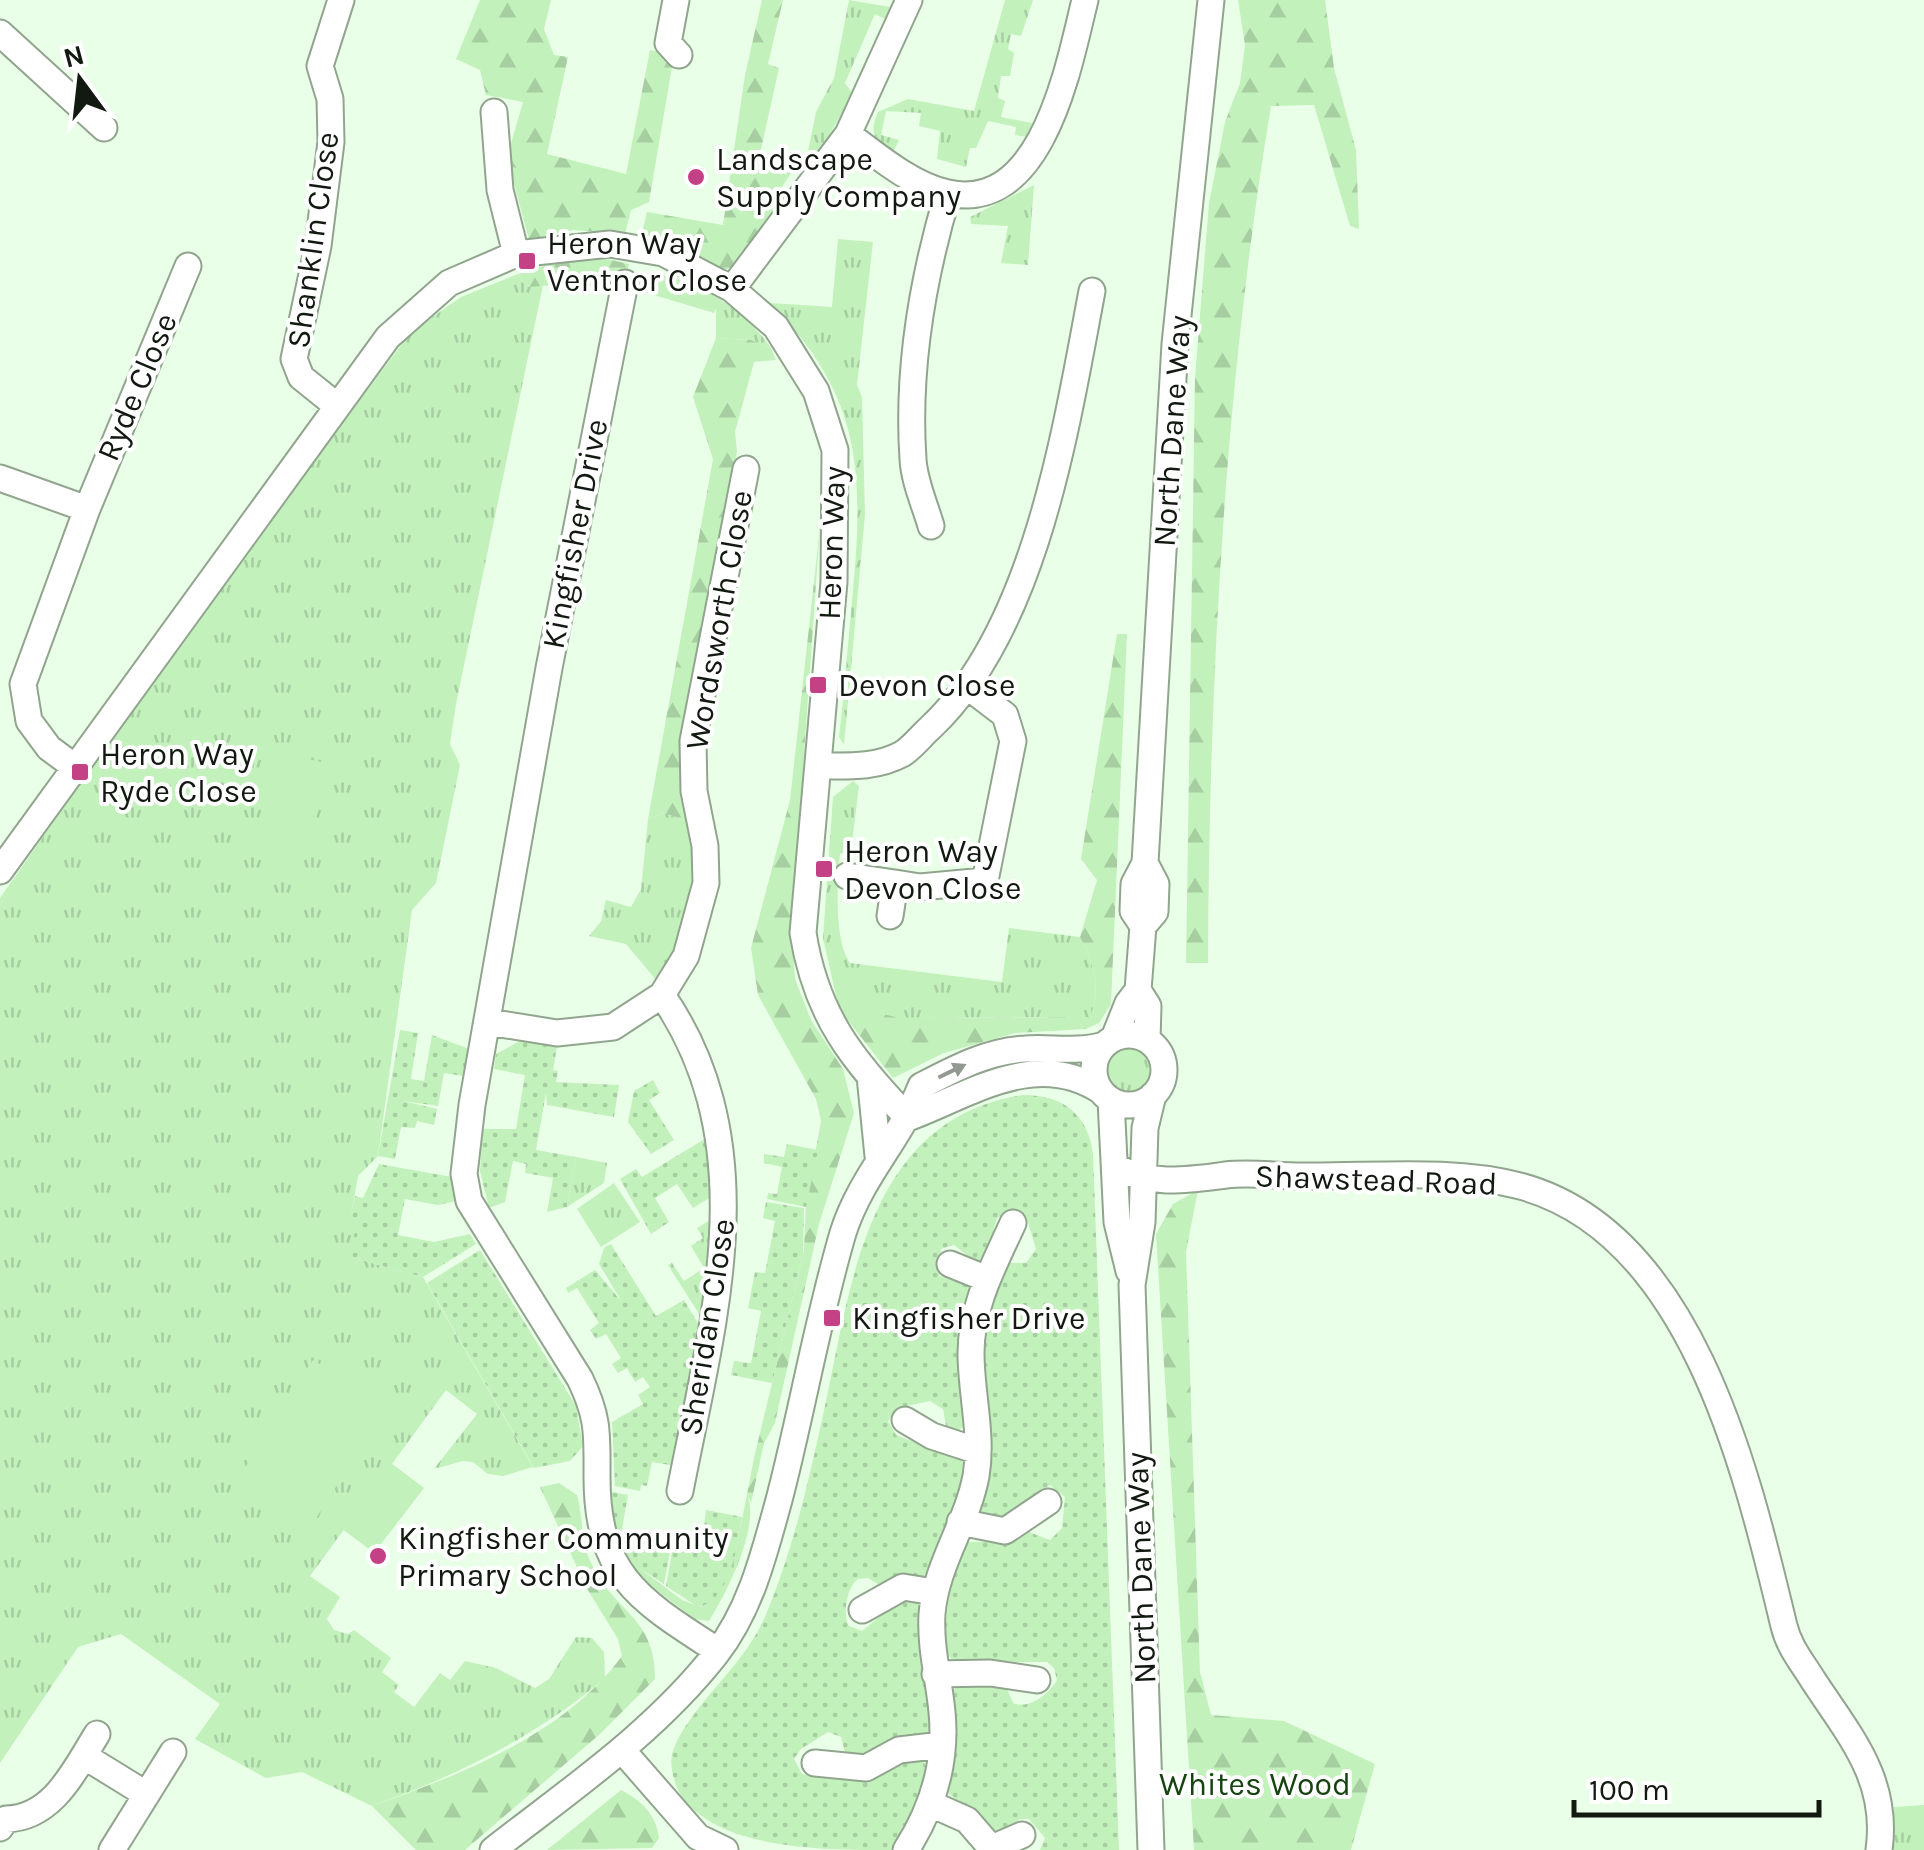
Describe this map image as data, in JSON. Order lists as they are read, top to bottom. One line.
{"streets":{"street":["Shanklin Close","Ryde Close","North Dane Way","Kingfisher Drive","Heron Way","Wordsworth Close","Shawstead Road","Sheridan Close"]},"crossings":[["Shanklin Close","Heron Way"],["Ryde Close","Heron Way"],["North Dane Way","Shawstead Road"],["Kingfisher Drive","Wordsworth Close"],["Wordsworth Close","Sheridan Close"]],"parks":["Whites Wood"],"places":{"other":["Landscape Supply Company","Kingfisher Community Primary School"],"transit":["Heron Way Ventnor Close","Devon Close","Heron Way Ryde Close","Heron Way Devon Close","Kingfisher Drive"]},"scale_bar":"100 m","north":"top"}
